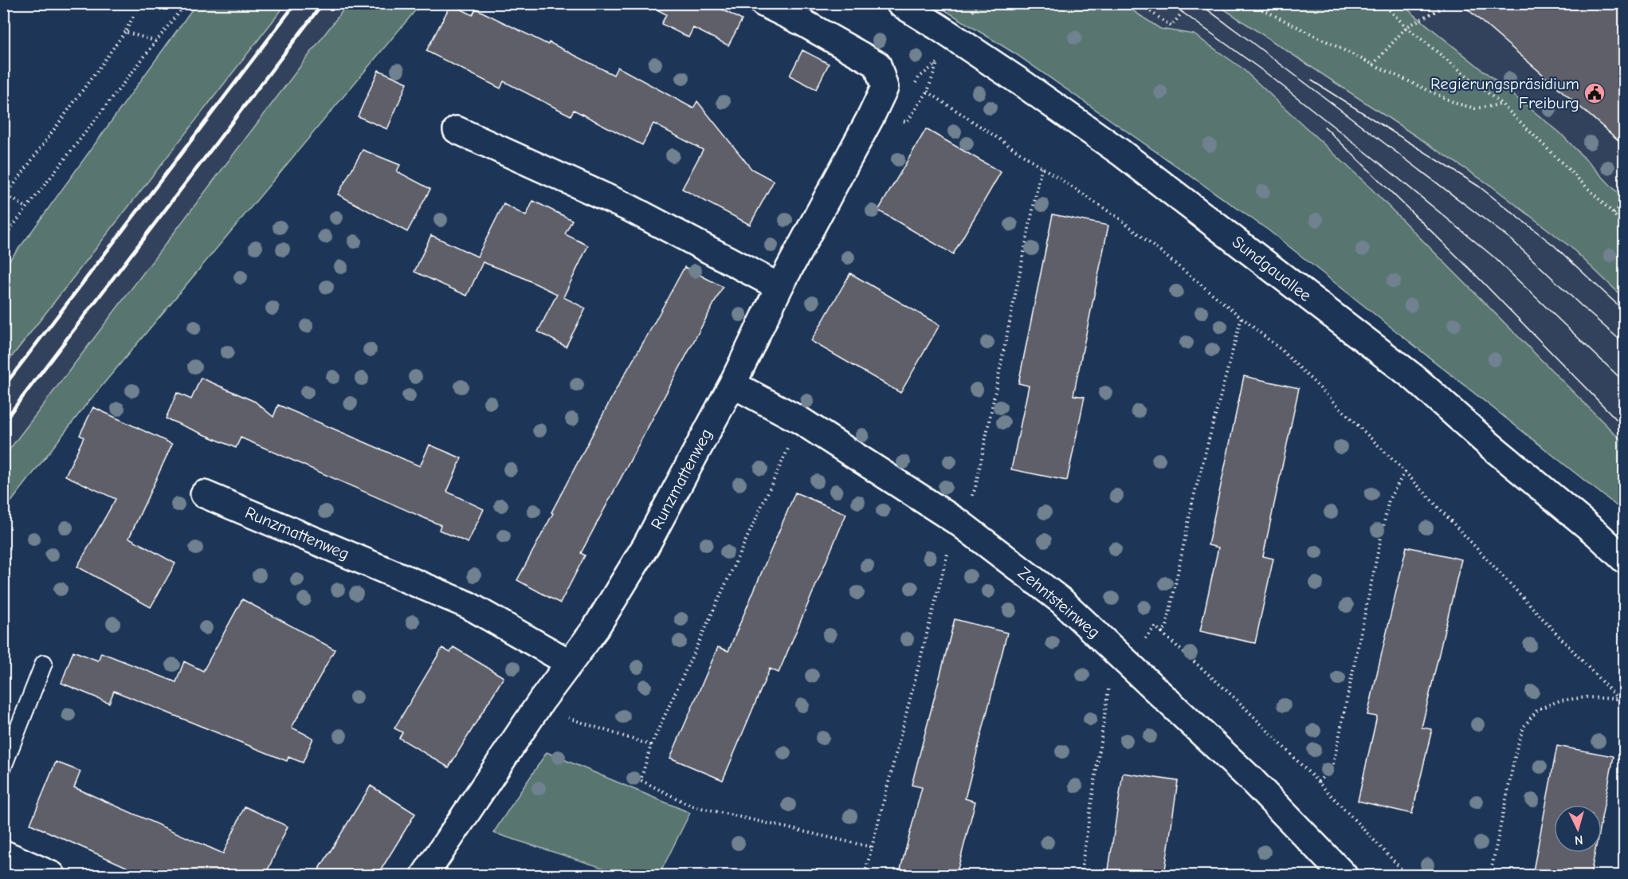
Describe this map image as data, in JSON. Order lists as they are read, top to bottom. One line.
{"streets":{"street":["Sundgauallee","Runzmattenweg","Zehntsteinweg"]},"crossings":[["Runzmattenweg","Zehntsteinweg"]],"places":{"public building":["Regierungspräsidium Freiburg"]},"north":"bottom"}
